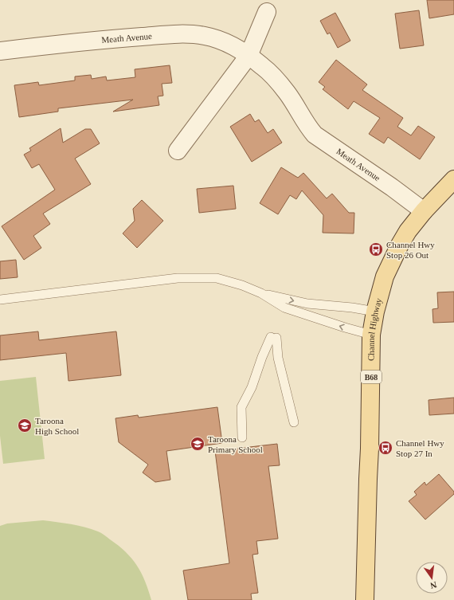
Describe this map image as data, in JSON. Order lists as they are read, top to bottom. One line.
{"streets":{"main road":["Channel Highway","B68"],"street":["Meath Avenue"]},"crossings":[["Meath Avenue","Channel Highway"]],"places":{"bus stop":["Channel Hwy Stop 26 Out","Channel Hwy Stop 27 In"],"school or university":["Taroona High School","Taroona Primary School"]},"north":"bottom"}
